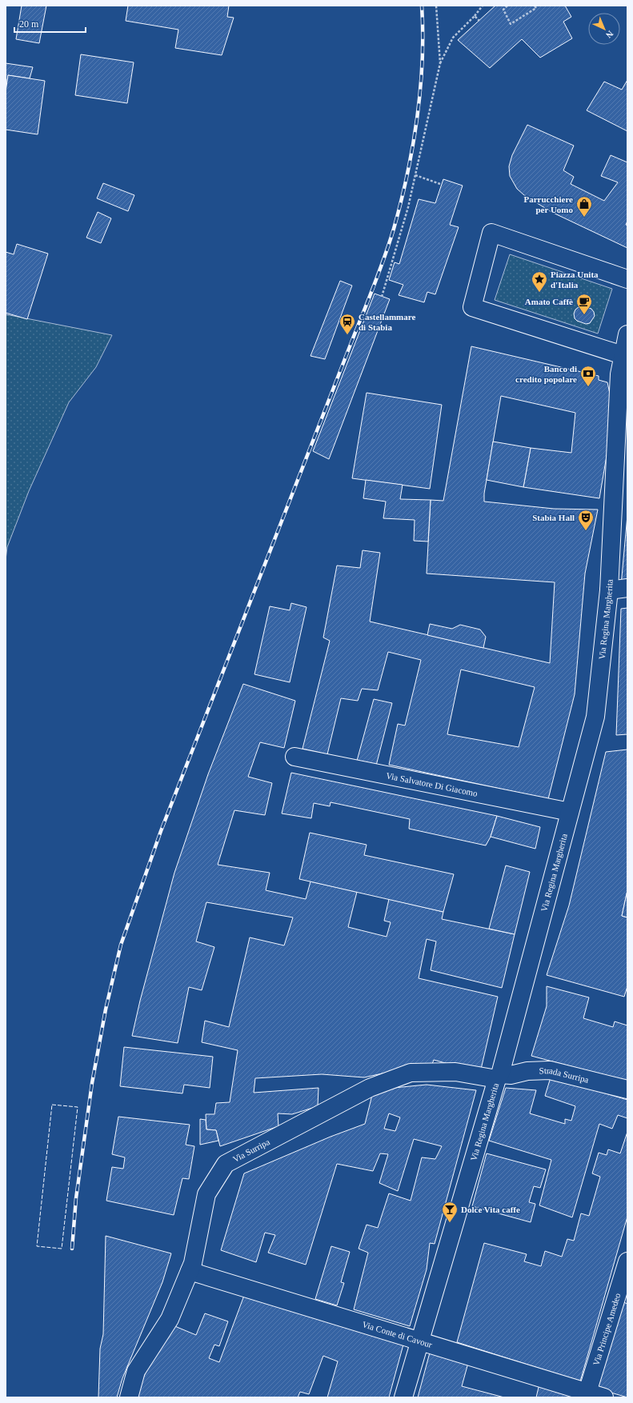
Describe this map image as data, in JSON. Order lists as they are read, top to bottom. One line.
{"streets":{"street":["Via Regina Margherita","Via Salvatore Di Giacomo","Strada Surripa","Via Surripa","Via Principe Amedeo","Via Conte di Cavour"]},"crossings":[["Via Regina Margherita","Via Salvatore Di Giacomo"],["Via Regina Margherita","Strada Surripa"],["Via Regina Margherita","Via Surripa"],["Via Regina Margherita","Via Conte di Cavour"],["Strada Surripa","Via Surripa"],["Via Surripa","Via Conte di Cavour"],["Via Principe Amedeo","Via Conte di Cavour"]],"places":{"shop":["Parrucchiere per Uomo"],"place":["Piazza Unita d'Italia"],"cafe":["Amato Caffè"],"station":["Castellammare di Stabia"],"bank":["Banco di credito popolare"],"theatre":["Stabia Hall"],"bar":["Dolce Vita caffe"]},"scale_bar":"20 m","north":"bottom right"}
